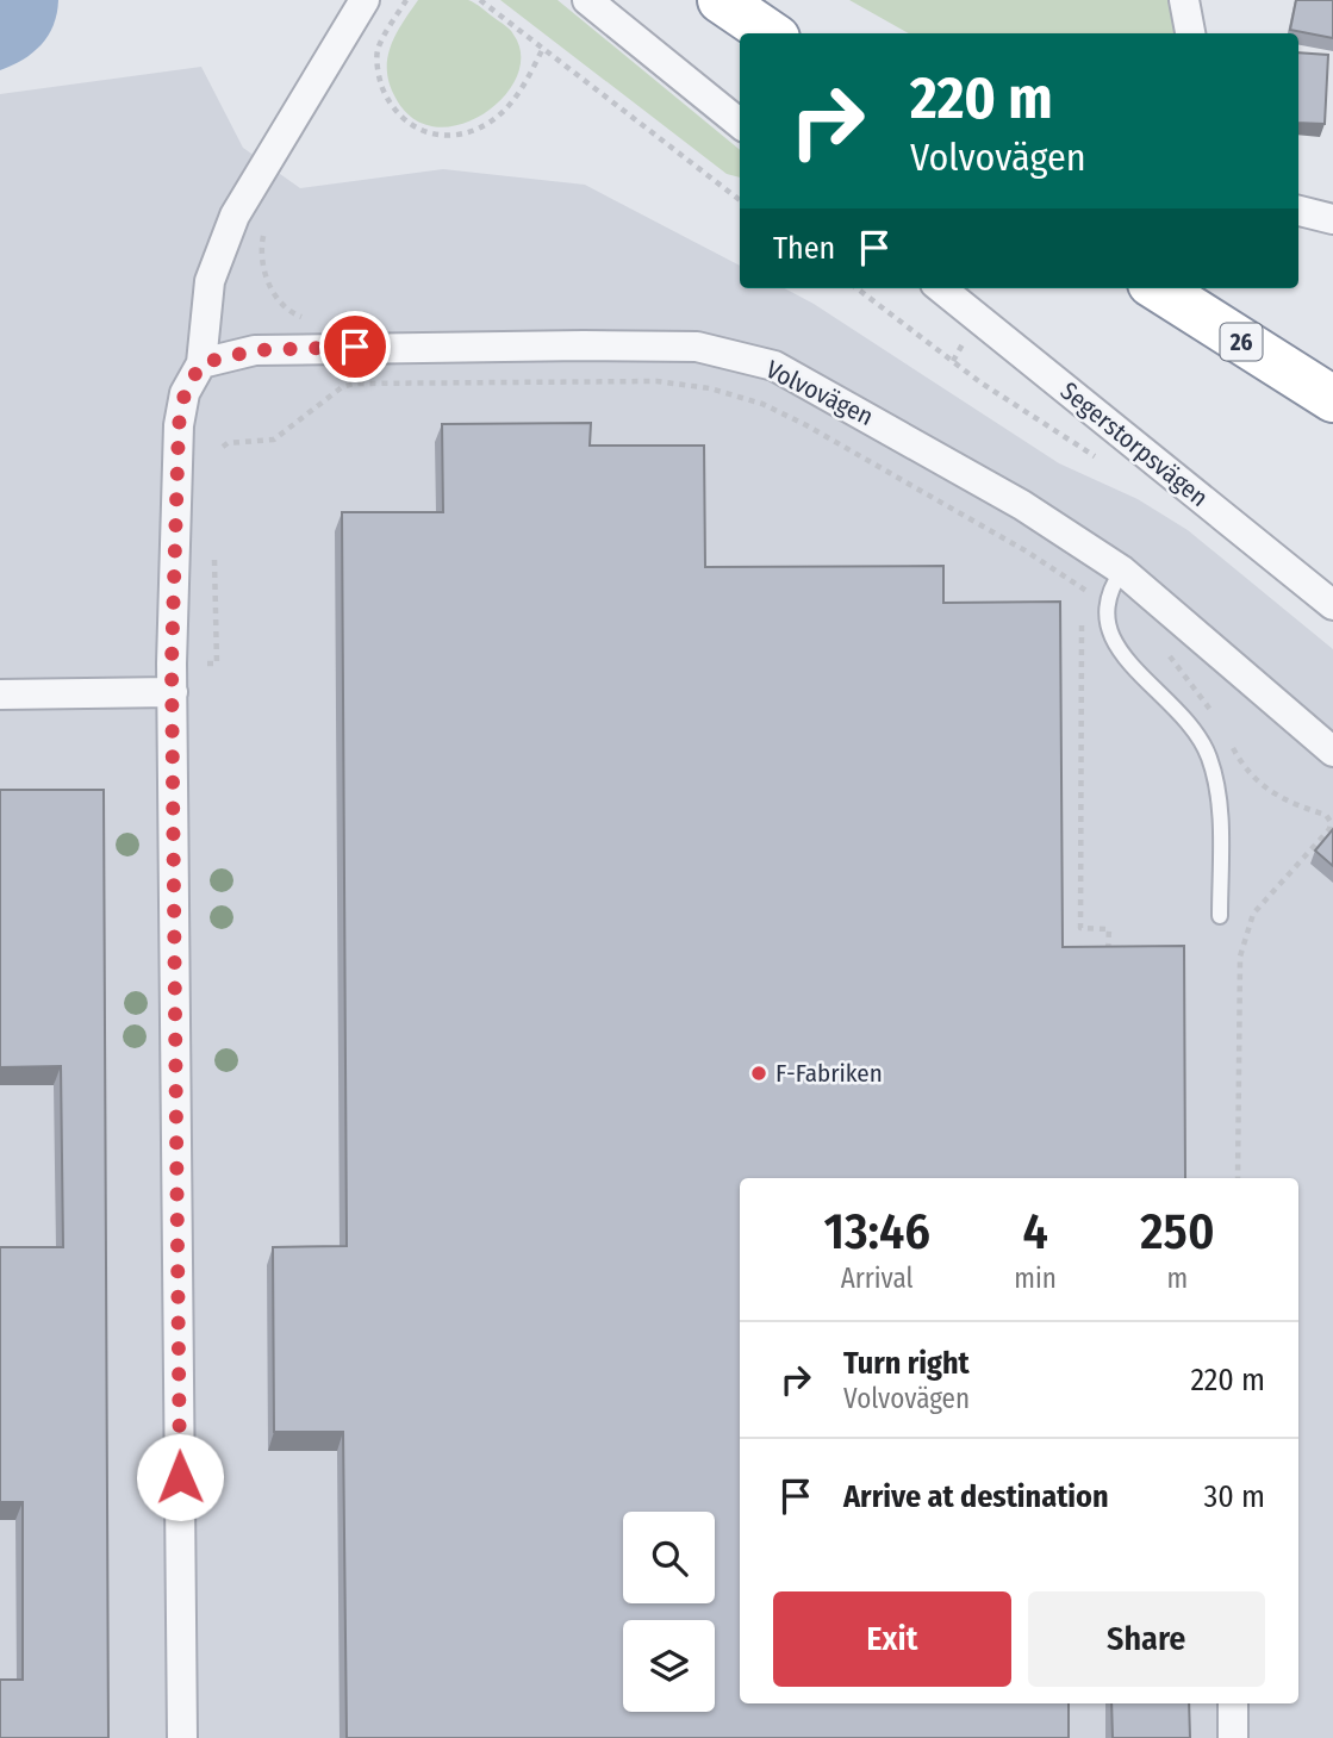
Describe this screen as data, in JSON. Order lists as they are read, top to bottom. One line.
{"streets":{"highway":["26"],"street":["Volvovägen","Segerstorpsvägen"]},"places":["F-Fabriken"],"page":{"turn":["220 m","Volvovägen"],"then":"Then","eta":["13:46","Arrival","4","min","250","m"],"list":[{"name":"Turn right","note":"Volvovägen","value":"220 m"},{"name":"Arrive at destination","value":"30 m"}],"buttons":["Exit","Share"]}}
